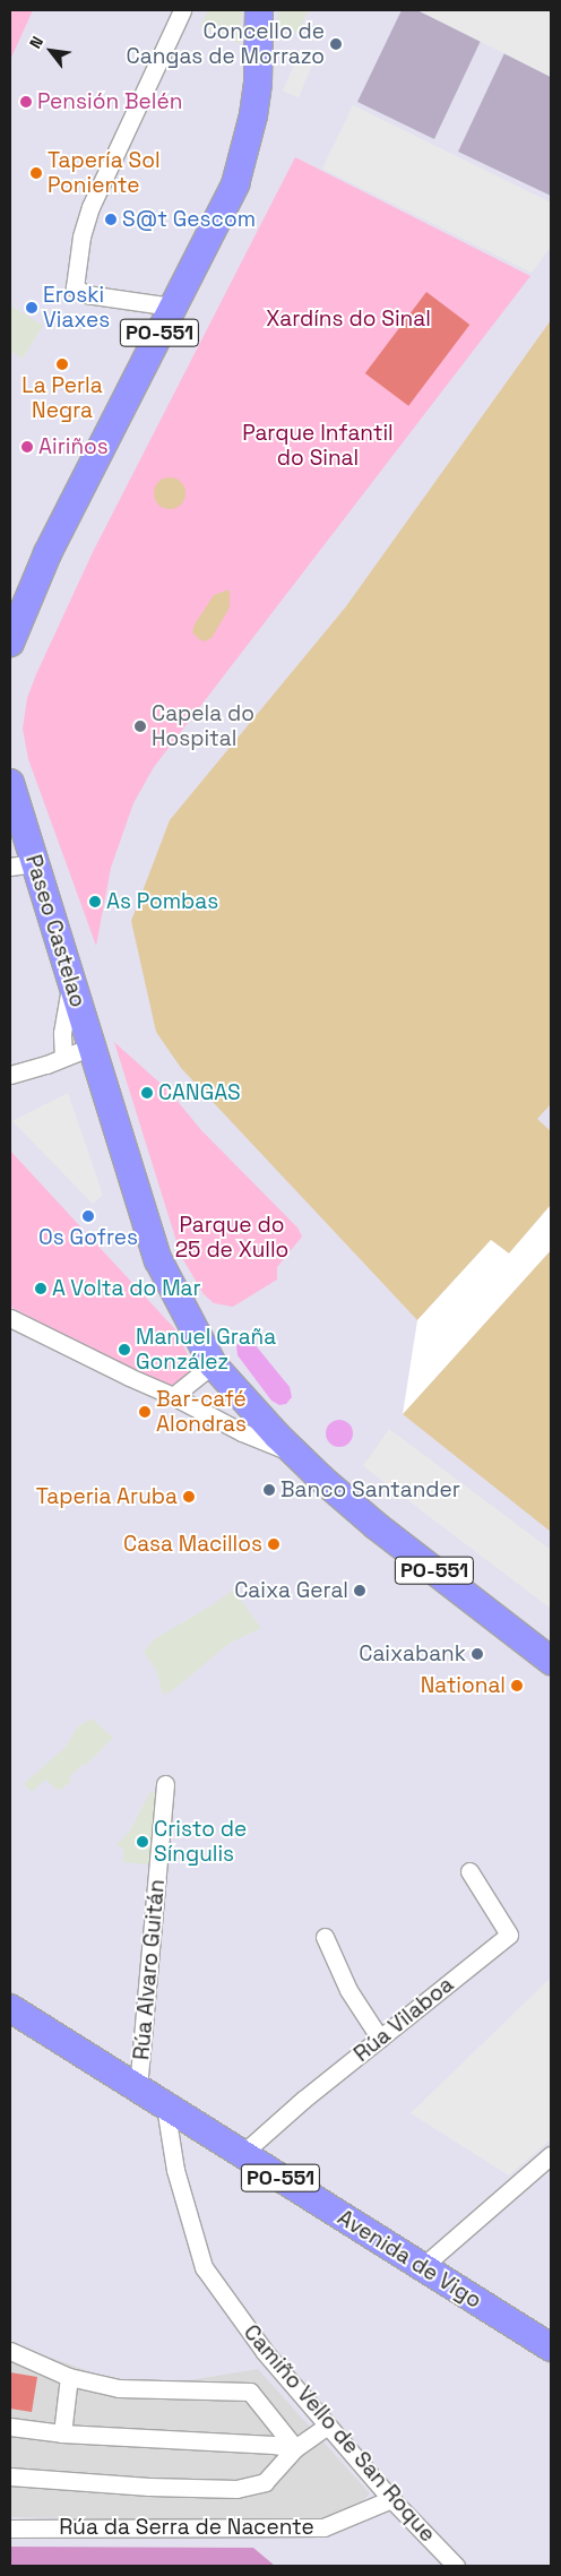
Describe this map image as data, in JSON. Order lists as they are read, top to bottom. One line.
{"streets":{"main road":["PO-551","Paseo Castelao","Avenida de Vigo"],"street":["Rúa Alvaro Guitán","Rúa Vilaboa","Camiño Vello de San Roque","Rúa da Serra de Nacente"]},"crossings":[["PO-551","Paseo Castelao"],["Rúa Alvaro Guitán","Avenida de Vigo"],["Rúa Vilaboa","Avenida de Vigo"],["Avenida de Vigo","Camiño Vello de San Roque"],["Camiño Vello de San Roque","Rúa da Serra de Nacente"]],"parks":["Xardíns do Sinal","Parque Infantil do Sinal","Parque do 25 de Xullo"],"places":["Concello de Cangas de Morrazo","Pensión Belén","Tapería Sol Poniente","S@t Gescom","Eroski Viaxes","La Perla Negra","Airiños","Capela do Hospital","As Pombas","CANGAS","Os Gofres","A Volta do Mar","Manuel Graña González","Bar-café Alondras","Banco Santander","Taperia Aruba","Casa Macillos","Caixa Geral","Caixabank","National","Cristo de Síngulis"],"north":"top left"}
